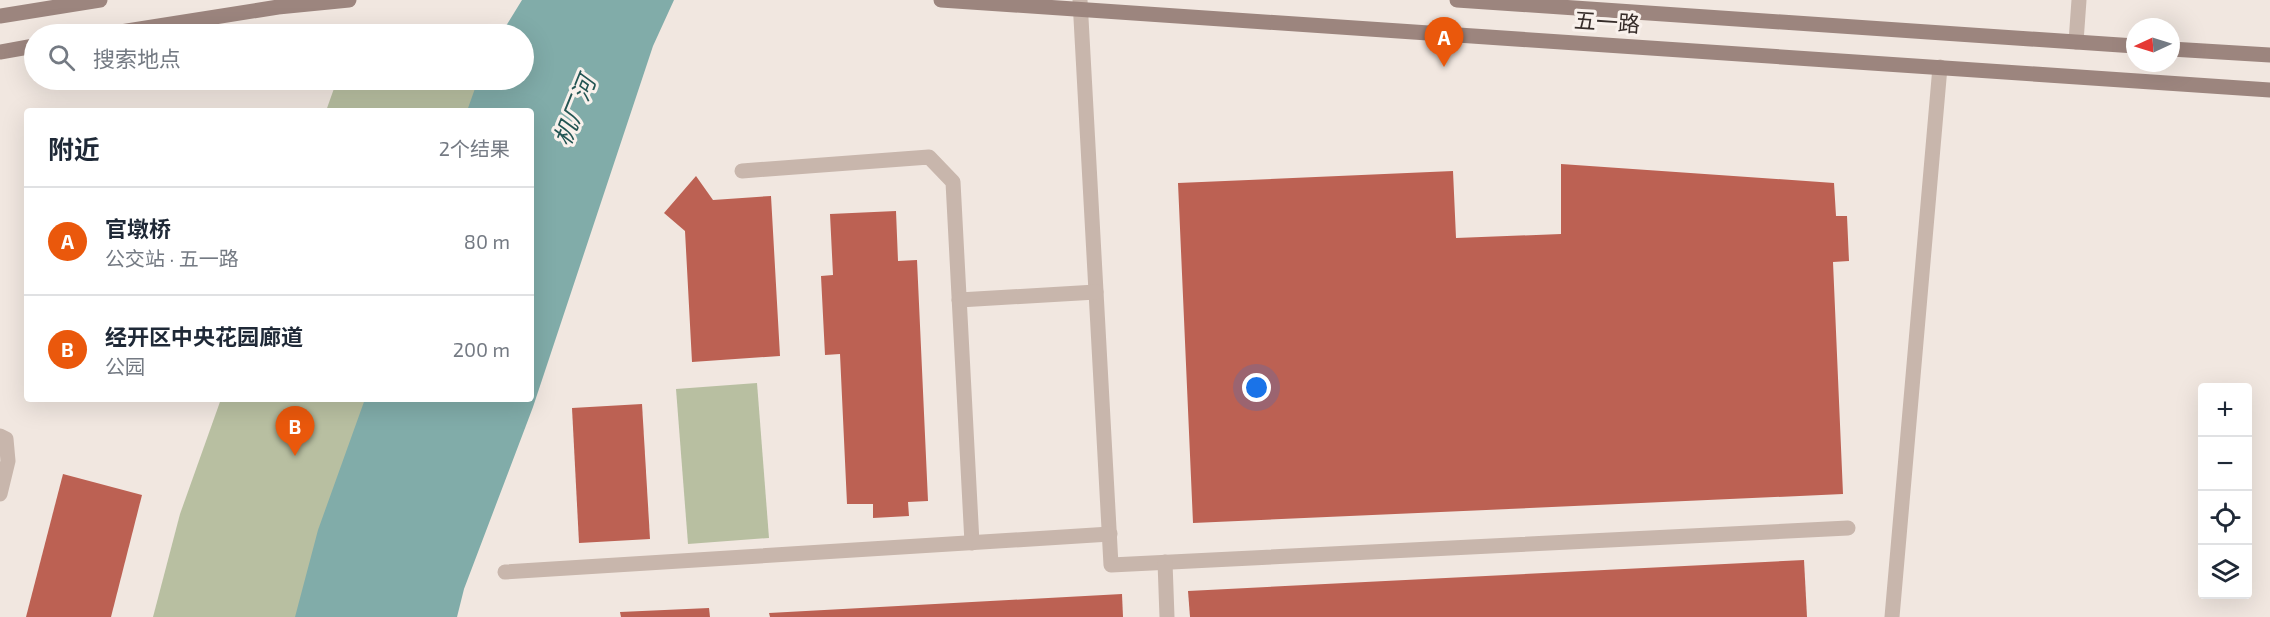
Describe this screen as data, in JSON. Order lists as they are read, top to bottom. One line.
{"streets":{"main road":["五一路"]},"water":["机厂河"],"north":"left","page":{"pins":["A","B"],"search":"搜索地点","heading":["附近","2个结果"],"list":[{"mark":"A","name":"官墩桥","note":"公交站 · 五一路","value":"80 m"},{"mark":"B","name":"经开区中央花园廊道","note":"公园","value":"200 m"}],"map_buttons":["+","−"]}}
